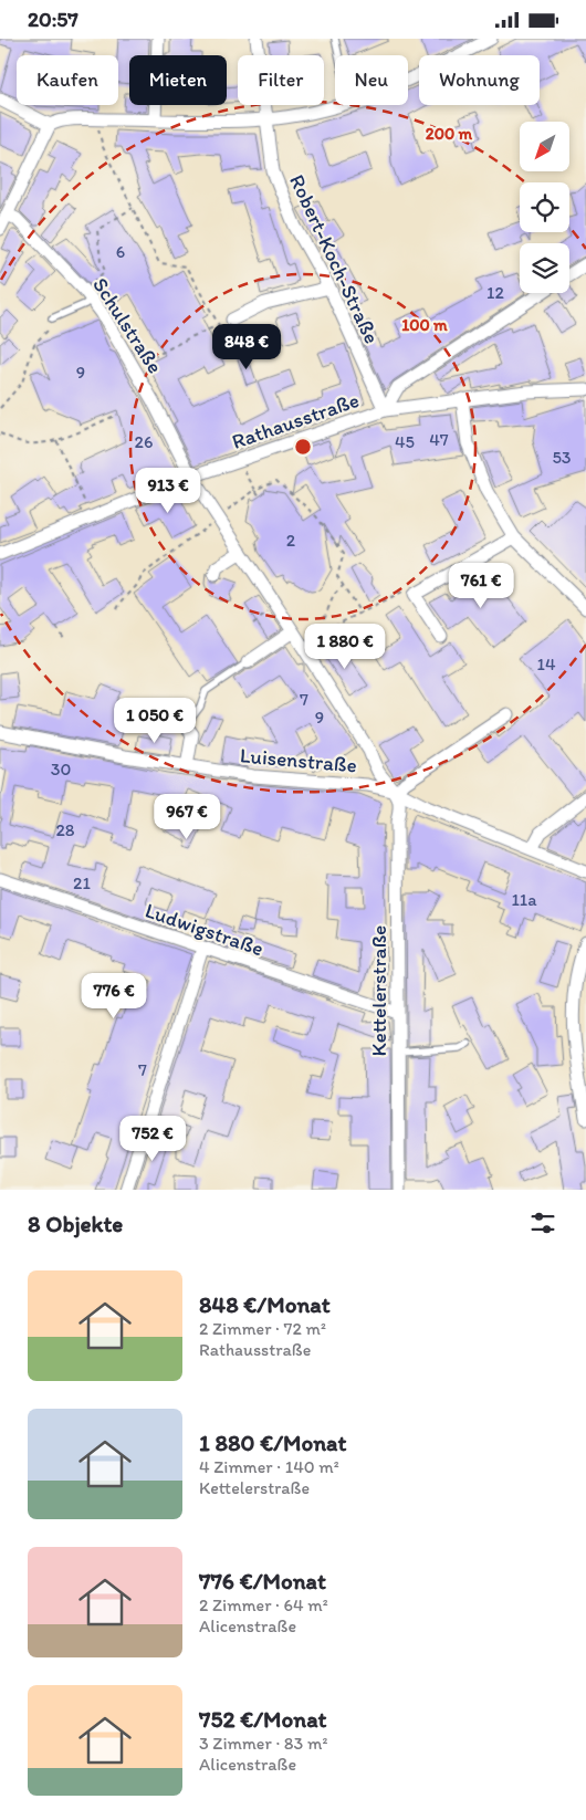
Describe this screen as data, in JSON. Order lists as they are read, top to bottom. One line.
{"streets":{"street":["Robert-Koch-Straße","Schulstraße","Rathausstraße","Luisenstraße","Ludwigstraße","Kettelerstraße"]},"crossings":[["Robert-Koch-Straße","Rathausstraße"],["Schulstraße","Rathausstraße"],["Luisenstraße","Kettelerstraße"],["Ludwigstraße","Kettelerstraße"]],"house_numbers":["6","12","9","47","26","45","53","2","14","7","9","30","28","21","11a","7"],"north":"bottom left","page":{"status":"20:57","chip":["Kaufen","Mieten","Filter","Neu","Wohnung"],"price":["848 €","913 €","761 €","1 880 €","1 050 €","967 €","776 €","752 €"],"heading":"8 Objekte","list":[{"name":"848 €/Monat","note":"2 Zimmer · 72 m² · Rathausstraße"},{"name":"1 880 €/Monat","note":"4 Zimmer · 140 m² · Kettelerstraße"},{"name":"776 €/Monat","note":"2 Zimmer · 64 m² · Alicenstraße"},{"name":"752 €/Monat","note":"3 Zimmer · 83 m² · Alicenstraße"}]},"rings":["200 m","100 m"]}
